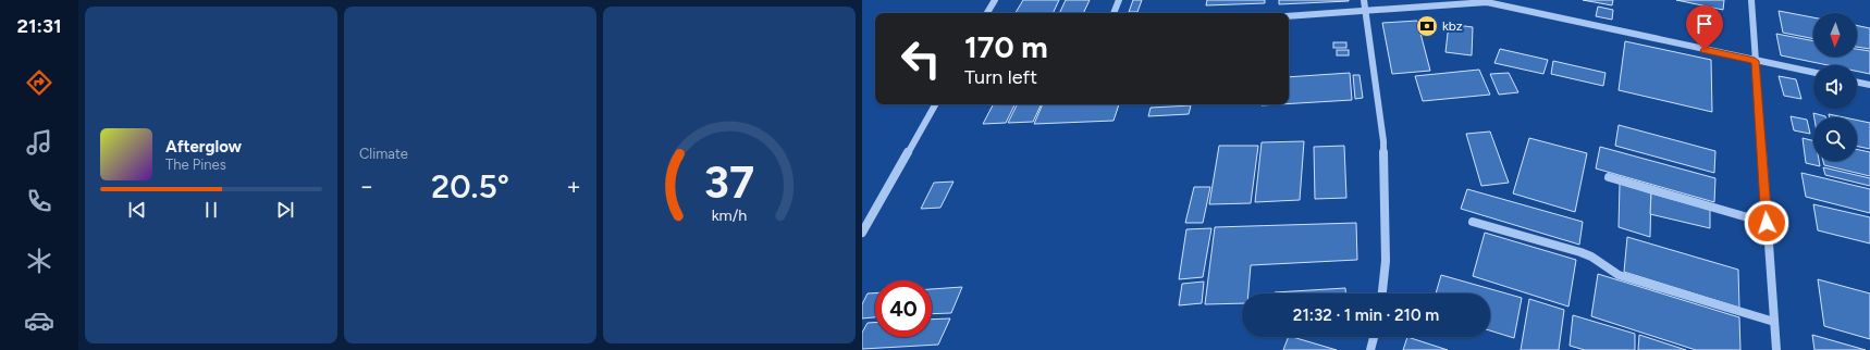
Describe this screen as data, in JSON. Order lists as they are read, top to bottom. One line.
{"places":{"bank":["kbz"]},"north":"bottom","page":{"tabs":"21:31","tile":"Climate","turn":["170 m","Turn left"],"song":["Afterglow","The Pines"],"heat":["−","20.5°","+"],"limit":"40","trip":"21:32 · 1 min · 210 m","gauge":["37","km/h"]}}
